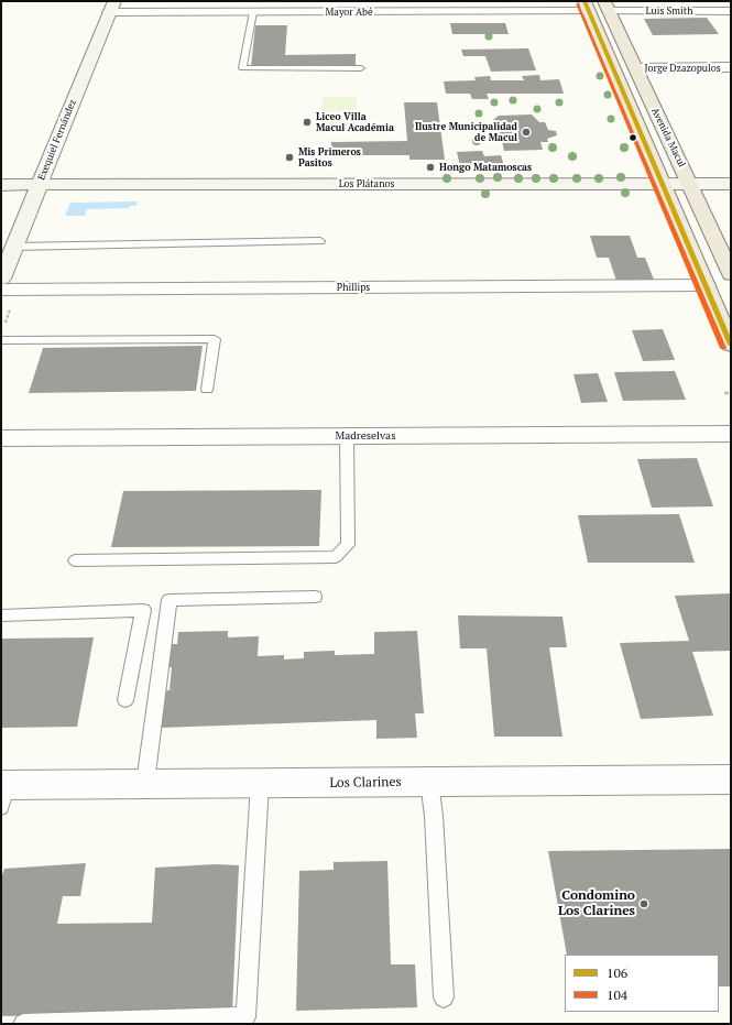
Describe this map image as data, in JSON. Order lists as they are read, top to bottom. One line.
{"streets":{"main road":["Avenida Macul"],"street":["Luis Smith","Mayor Abé","Jorge Dzazopulos","Exequiel Fernández","Los Plátanos","Phillips","Madreselvas","Los Clarines"]},"crossings":[["Luis Smith","Avenida Macul"],["Mayor Abé","Avenida Macul"],["Mayor Abé","Exequiel Fernández"],["Jorge Dzazopulos","Avenida Macul"],["Avenida Macul","Los Plátanos"],["Avenida Macul","Phillips"],["Exequiel Fernández","Los Plátanos"]],"places":["Liceo Villa Macul Académia","Ilustre Municipalidad de Macul","Mis Primeros Pasitos","Hongo Matamoscas","Condomino Los Clarines"],"lines":["transit line 106","transit line 104"],"legend":["106","104"]}
